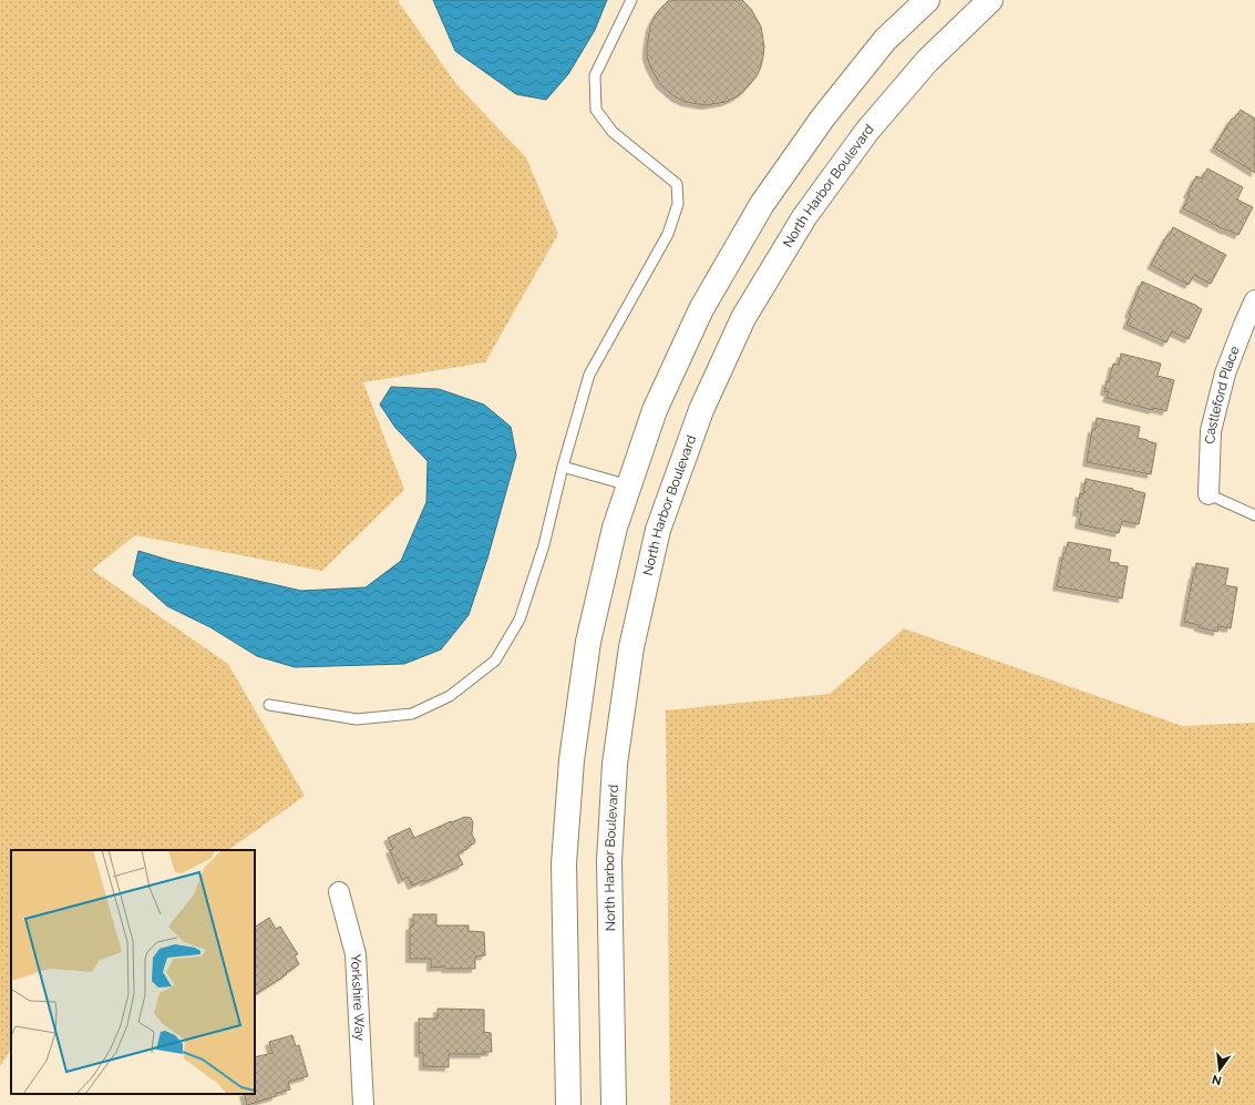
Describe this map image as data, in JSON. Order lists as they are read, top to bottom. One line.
{"streets":{"main road":["North Harbor Boulevard"],"street":["Castleford Place","Yorkshire Way"]},"north":"bottom"}
